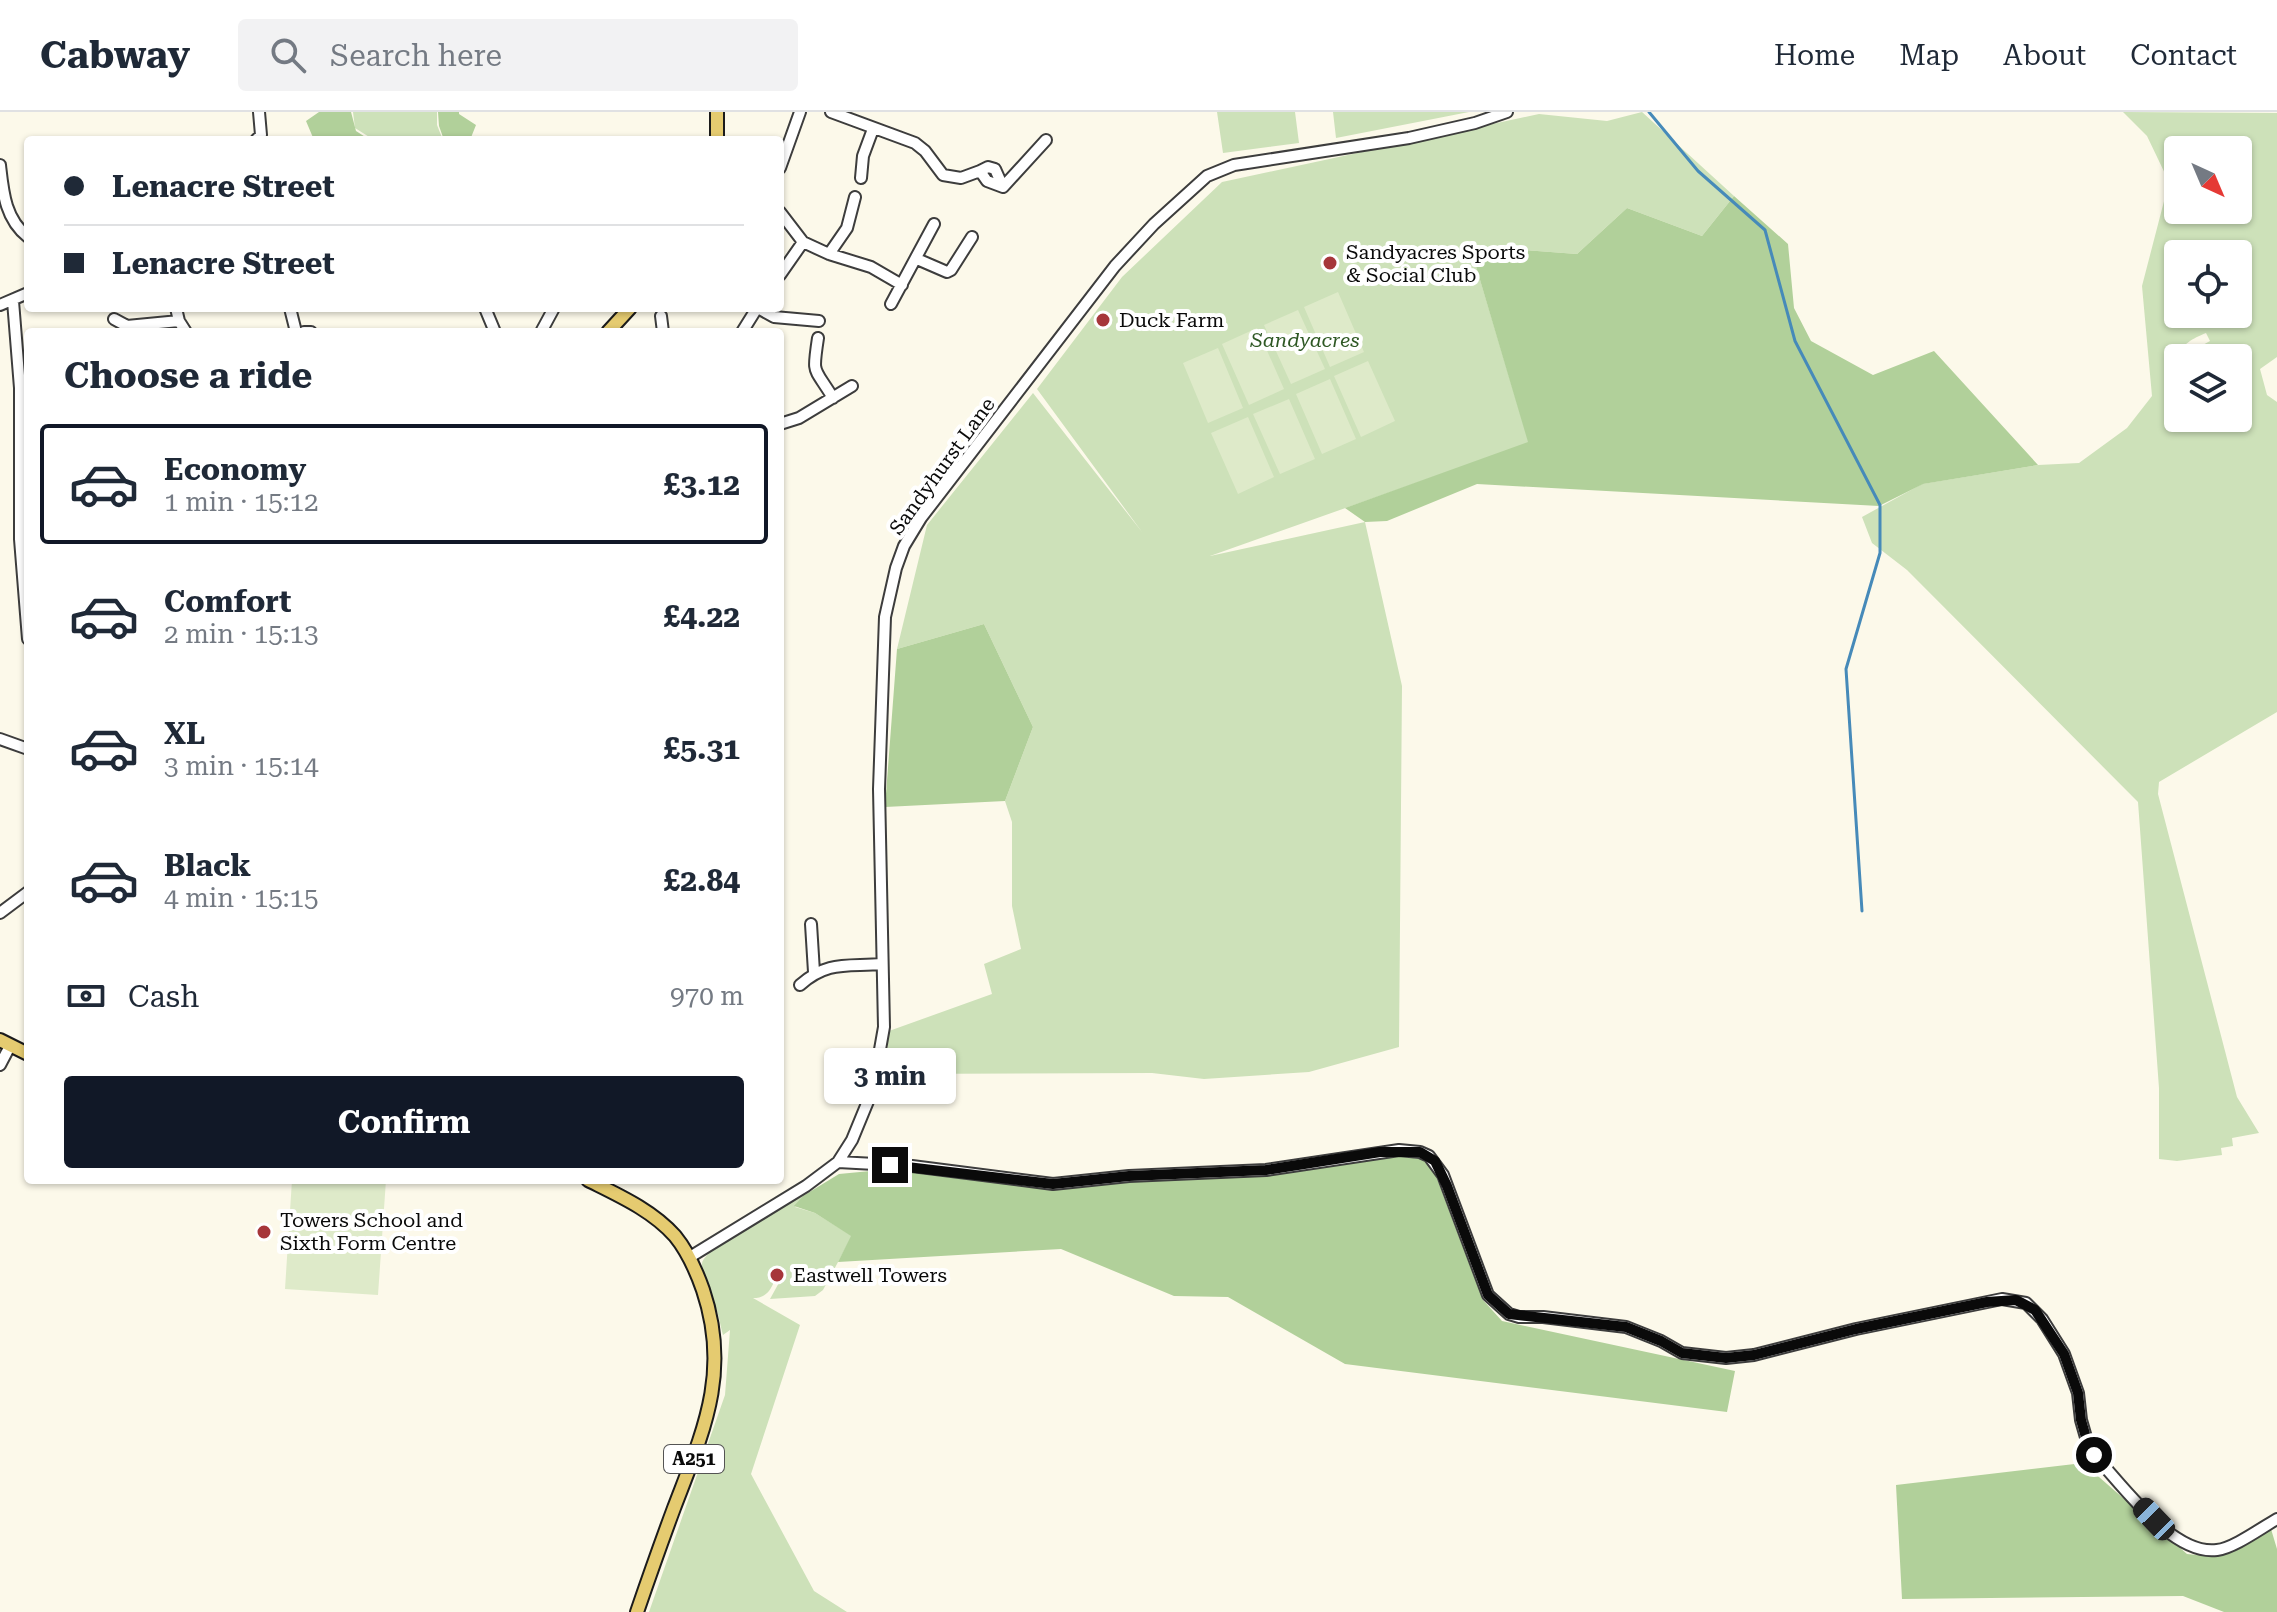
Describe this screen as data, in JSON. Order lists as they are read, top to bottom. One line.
{"streets":{"main road":["A251"],"street":["Sandyhurst Lane"]},"crossings":[["Sandyhurst Lane","A251"]],"parks":["Sandyacres"],"places":["Sandyacres Sports & Social Club","Duck Farm","Towers School and Sixth Form Centre","Eastwell Towers"],"north":"bottom right","page":{"header":"Cabway","search":"Search here","nav":["Home","Map","About","Contact"],"banner":["Lenacre Street","Lenacre Street"],"heading":"Choose a ride","list":[{"name":"Economy","note":"1 min · 15:12","value":"£3.12"},{"name":"Comfort","note":"2 min · 15:13","value":"£4.22"},{"name":"XL","note":"3 min · 15:14","value":"£5.31"},{"name":"Black","note":"4 min · 15:15","value":"£2.84"}],"pay":["Cash","970 m"],"bubble":"3 min","buttons":"Confirm"}}
